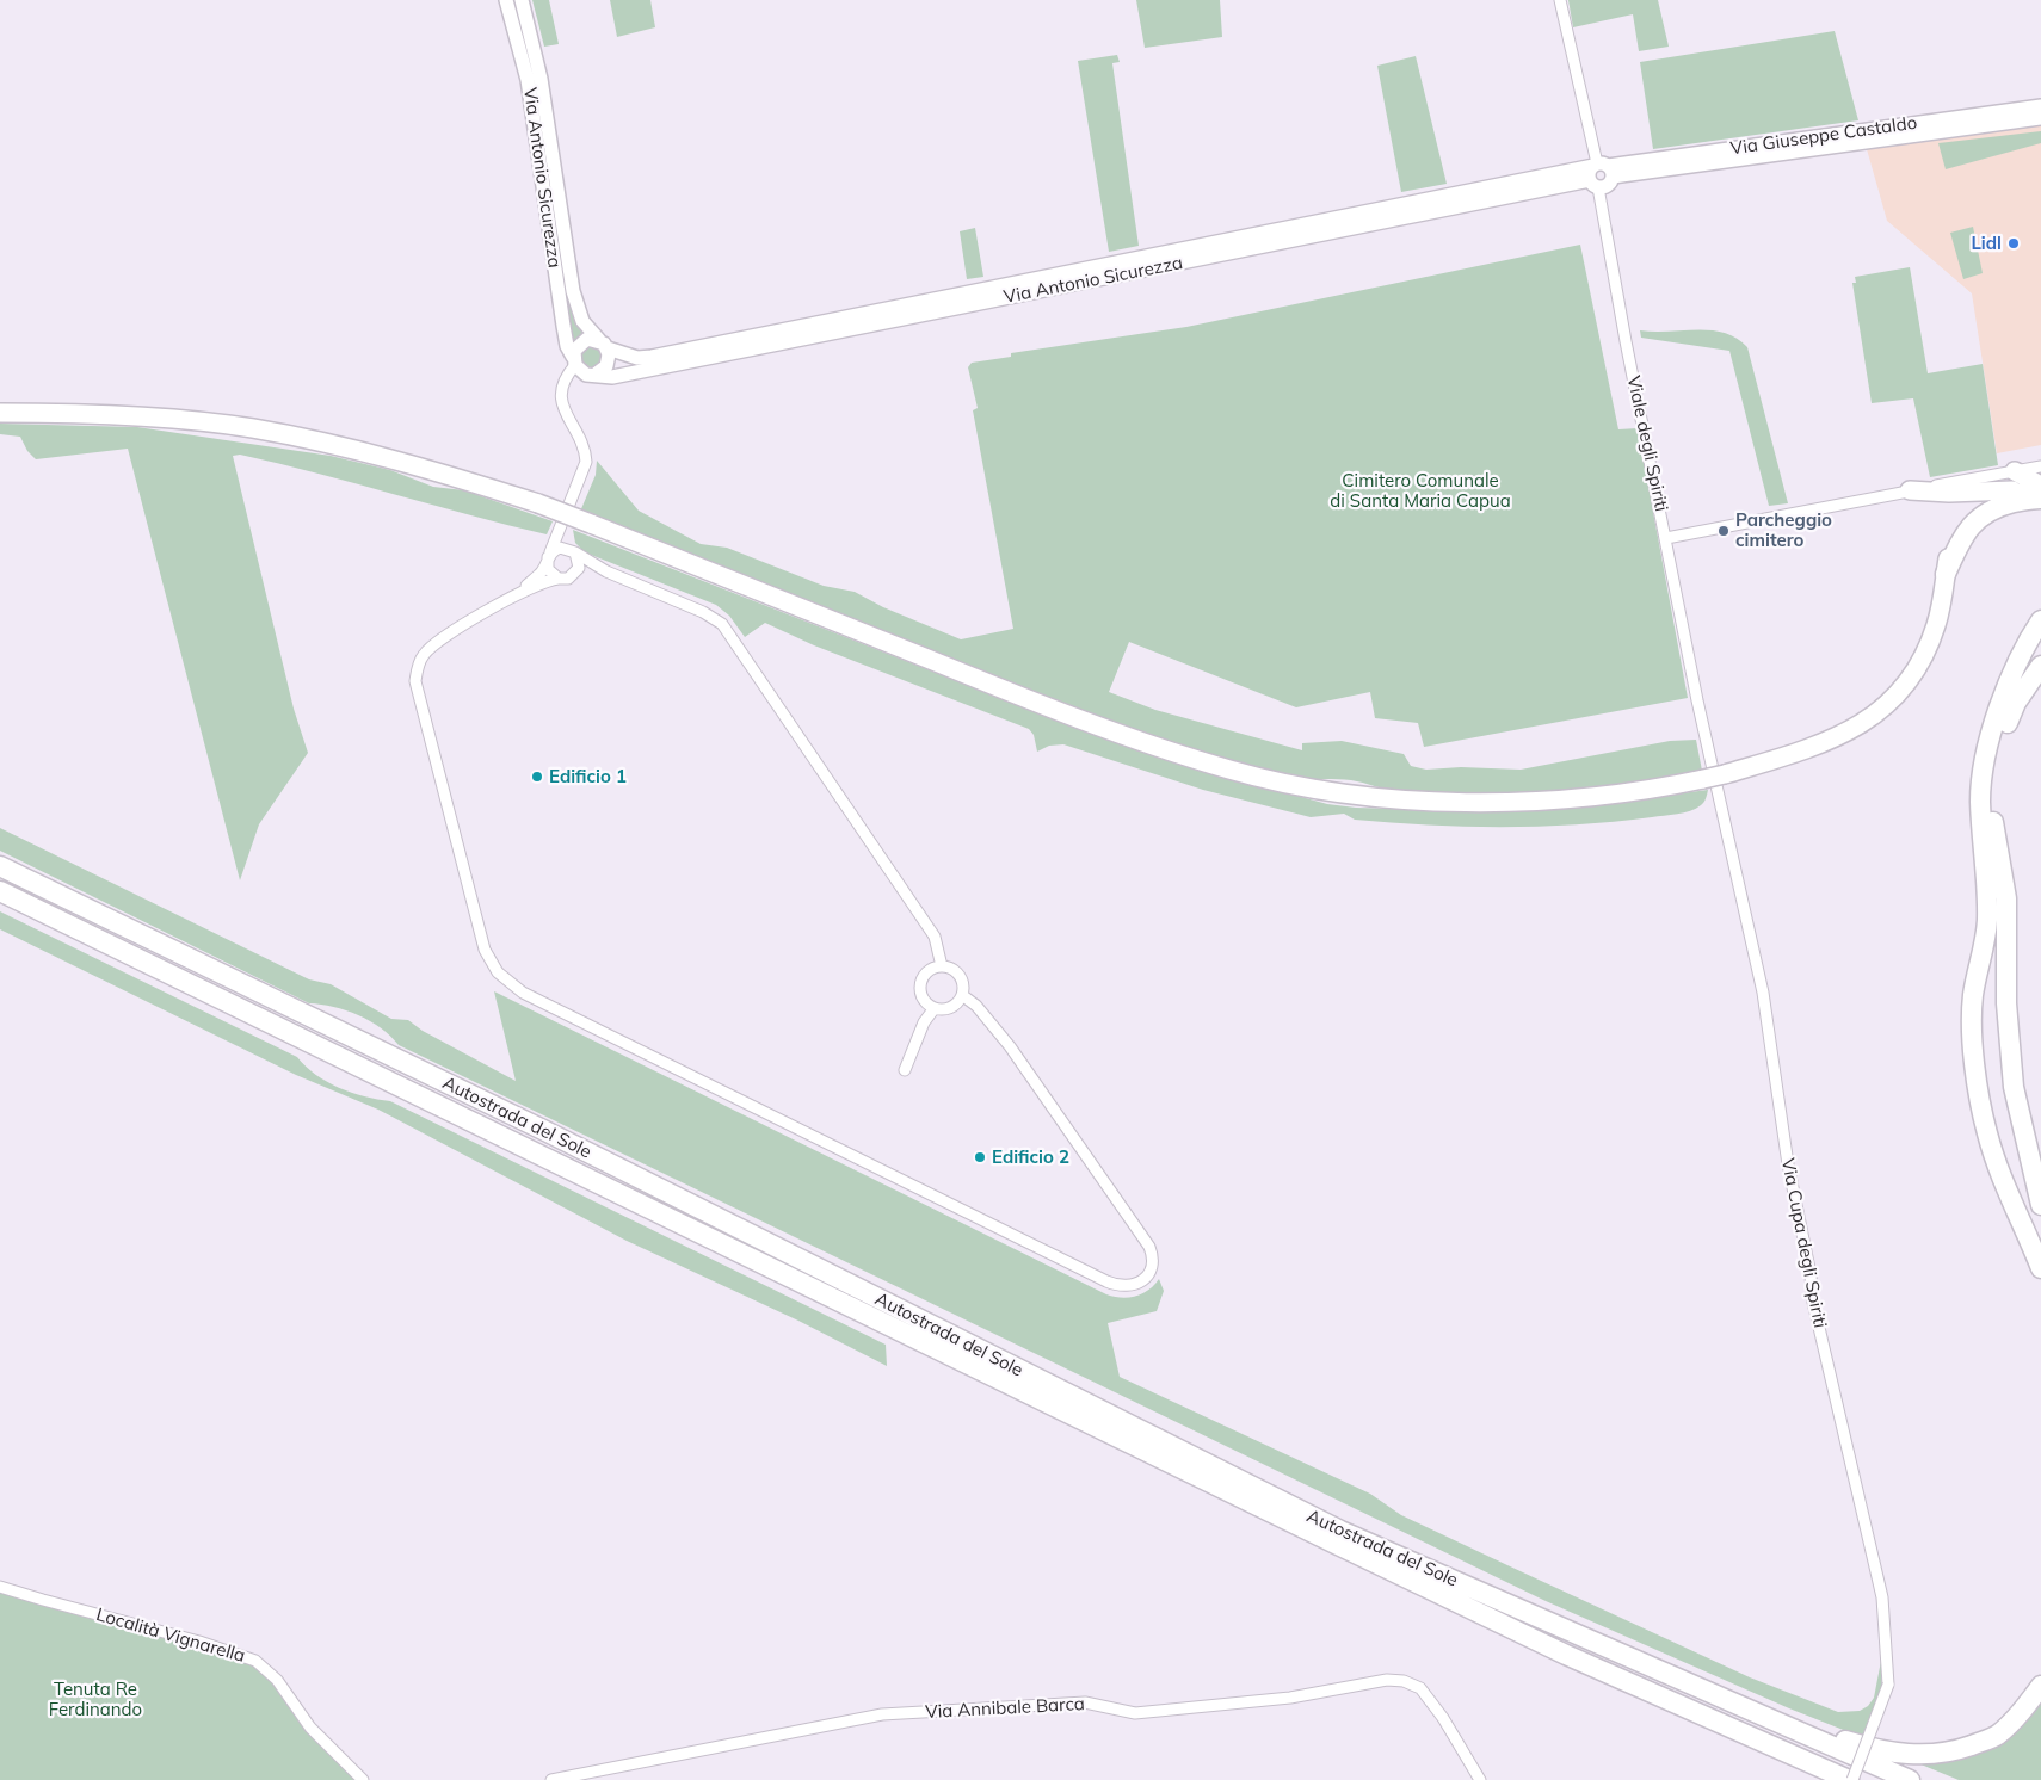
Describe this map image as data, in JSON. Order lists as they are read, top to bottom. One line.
{"streets":{"highway":["Autostrada del Sole"],"street":["Via Giuseppe Castaldo","Via Antonio Sicurezza","Viale degli Spiriti","Via Cupa degli Spiriti","Località Vignarella","Via Annibale Barca"]},"crossings":[["Via Giuseppe Castaldo","Via Antonio Sicurezza"],["Via Antonio Sicurezza","Viale degli Spiriti"],["Viale degli Spiriti","Via Cupa degli Spiriti"],["Autostrada del Sole","Via Cupa degli Spiriti"]],"parks":["Cimitero Comunale di Santa Maria Capua","Tenuta Re Ferdinando"],"places":["Lidl","Parcheggio cimitero","Edificio 1","Edificio 2"]}
